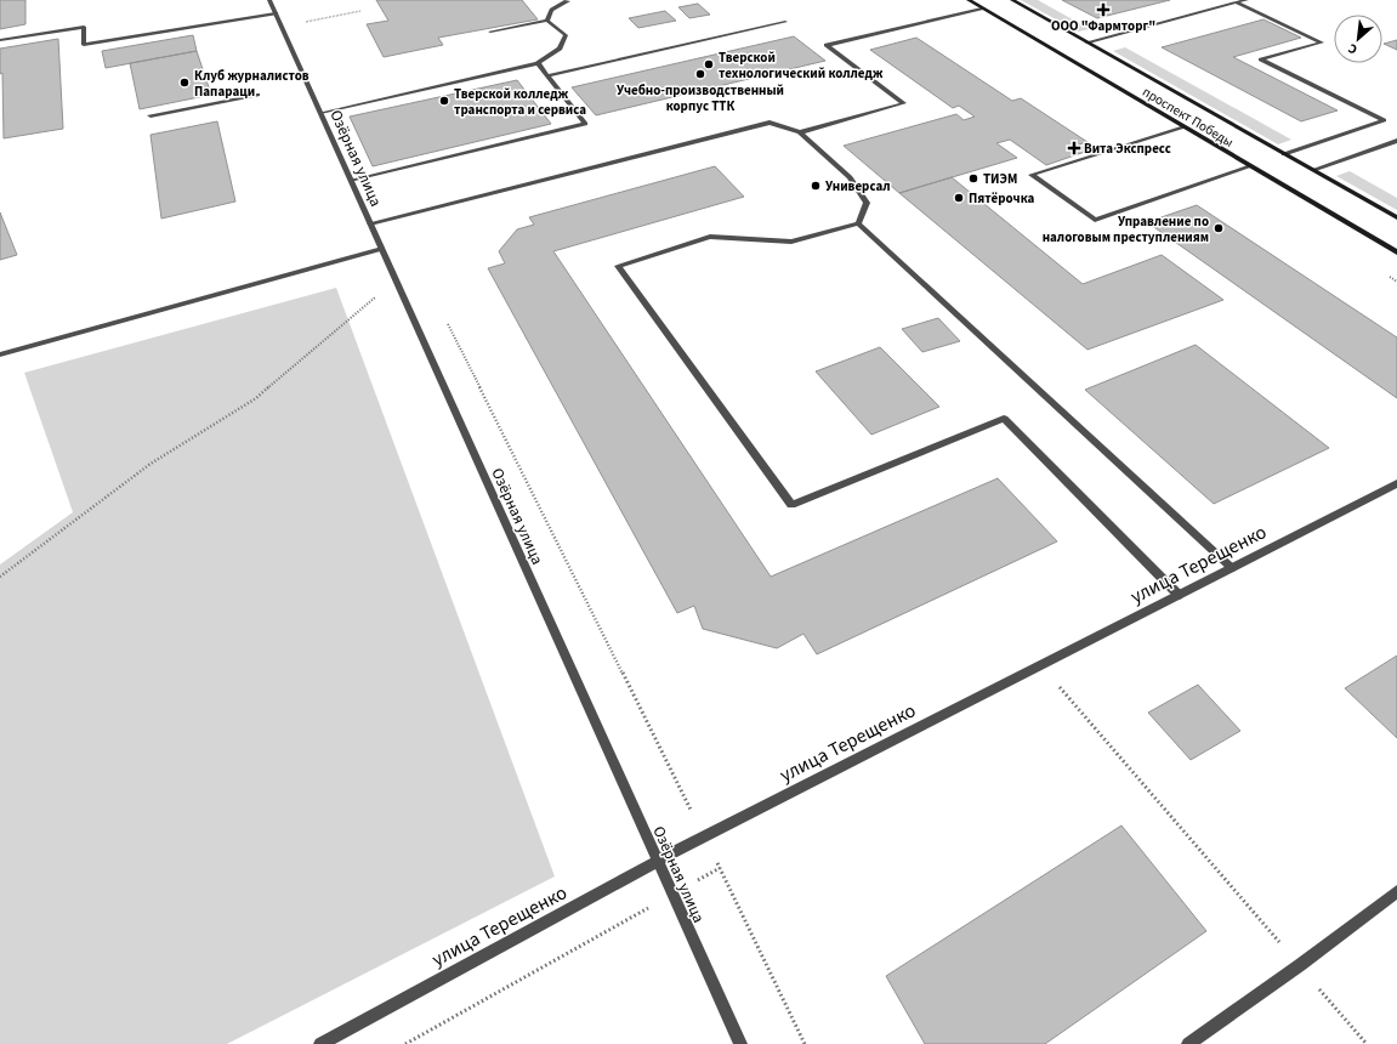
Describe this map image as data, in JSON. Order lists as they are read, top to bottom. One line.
{"streets":{"main road":["проспект Победы"],"street":["Озёрная улица","улица Терещенко"]},"crossings":[["Озёрная улица","улица Терещенко"]],"places":{"health":["ООО \"Фармторг\"","Вита Экспресс"],"other":["Тверской технологический колледж","Учебно-производственный корпус ТТК","Клуб журналистов Папараци","Тверской колледж транспорта и сервиса","ТИЭМ","Универсал","Пятёрочка","Управление по налоговым преступлениям"]},"north":"bottom left"}
